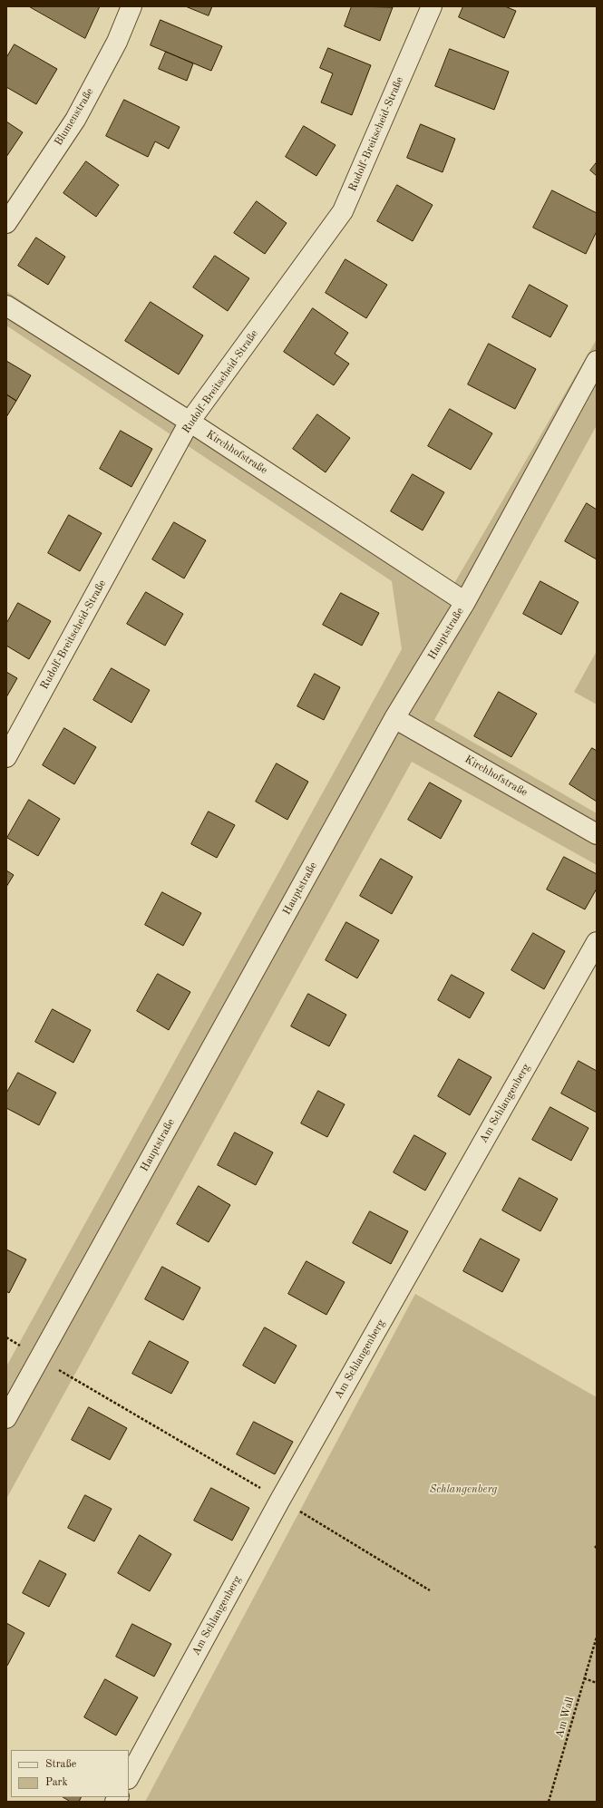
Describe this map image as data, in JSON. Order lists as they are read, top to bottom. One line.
{"streets":{"street":["Blumenstraße","Rudolf-Breitscheid-Straße","Kirchhofstraße","Hauptstraße","Am Schlangenberg"],"path":["Am Wall"]},"crossings":[["Rudolf-Breitscheid-Straße","Kirchhofstraße"],["Kirchhofstraße","Hauptstraße"]],"parks":["Schlangenberg"],"legend":["Straße","Park"]}
